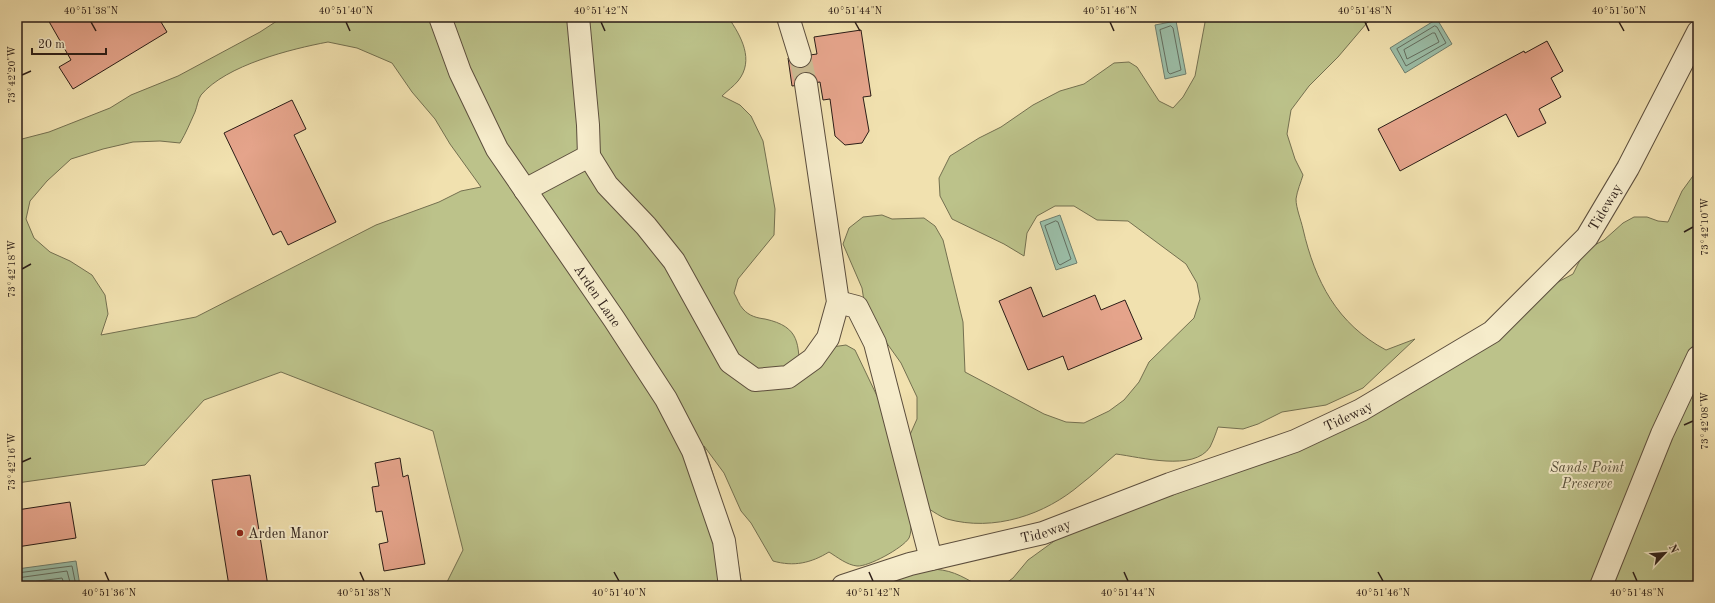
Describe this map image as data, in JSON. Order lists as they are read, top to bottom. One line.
{"streets":{"street":["Tideway","Arden Lane"]},"parks":["Sands Point Preserve"],"places":["Arden Manor"],"scale_bar":"20 m","north":"top right","coordinates":["40°51'38\"N","40°51'40\"N","40°51'42\"N","40°51'44\"N","40°51'46\"N","40°51'48\"N","40°51'50\"N","73°42'20\"W","73°42'10\"W","73°42'18\"W","73°42'08\"W","73°42'16\"W","40°51'36\"N"]}
